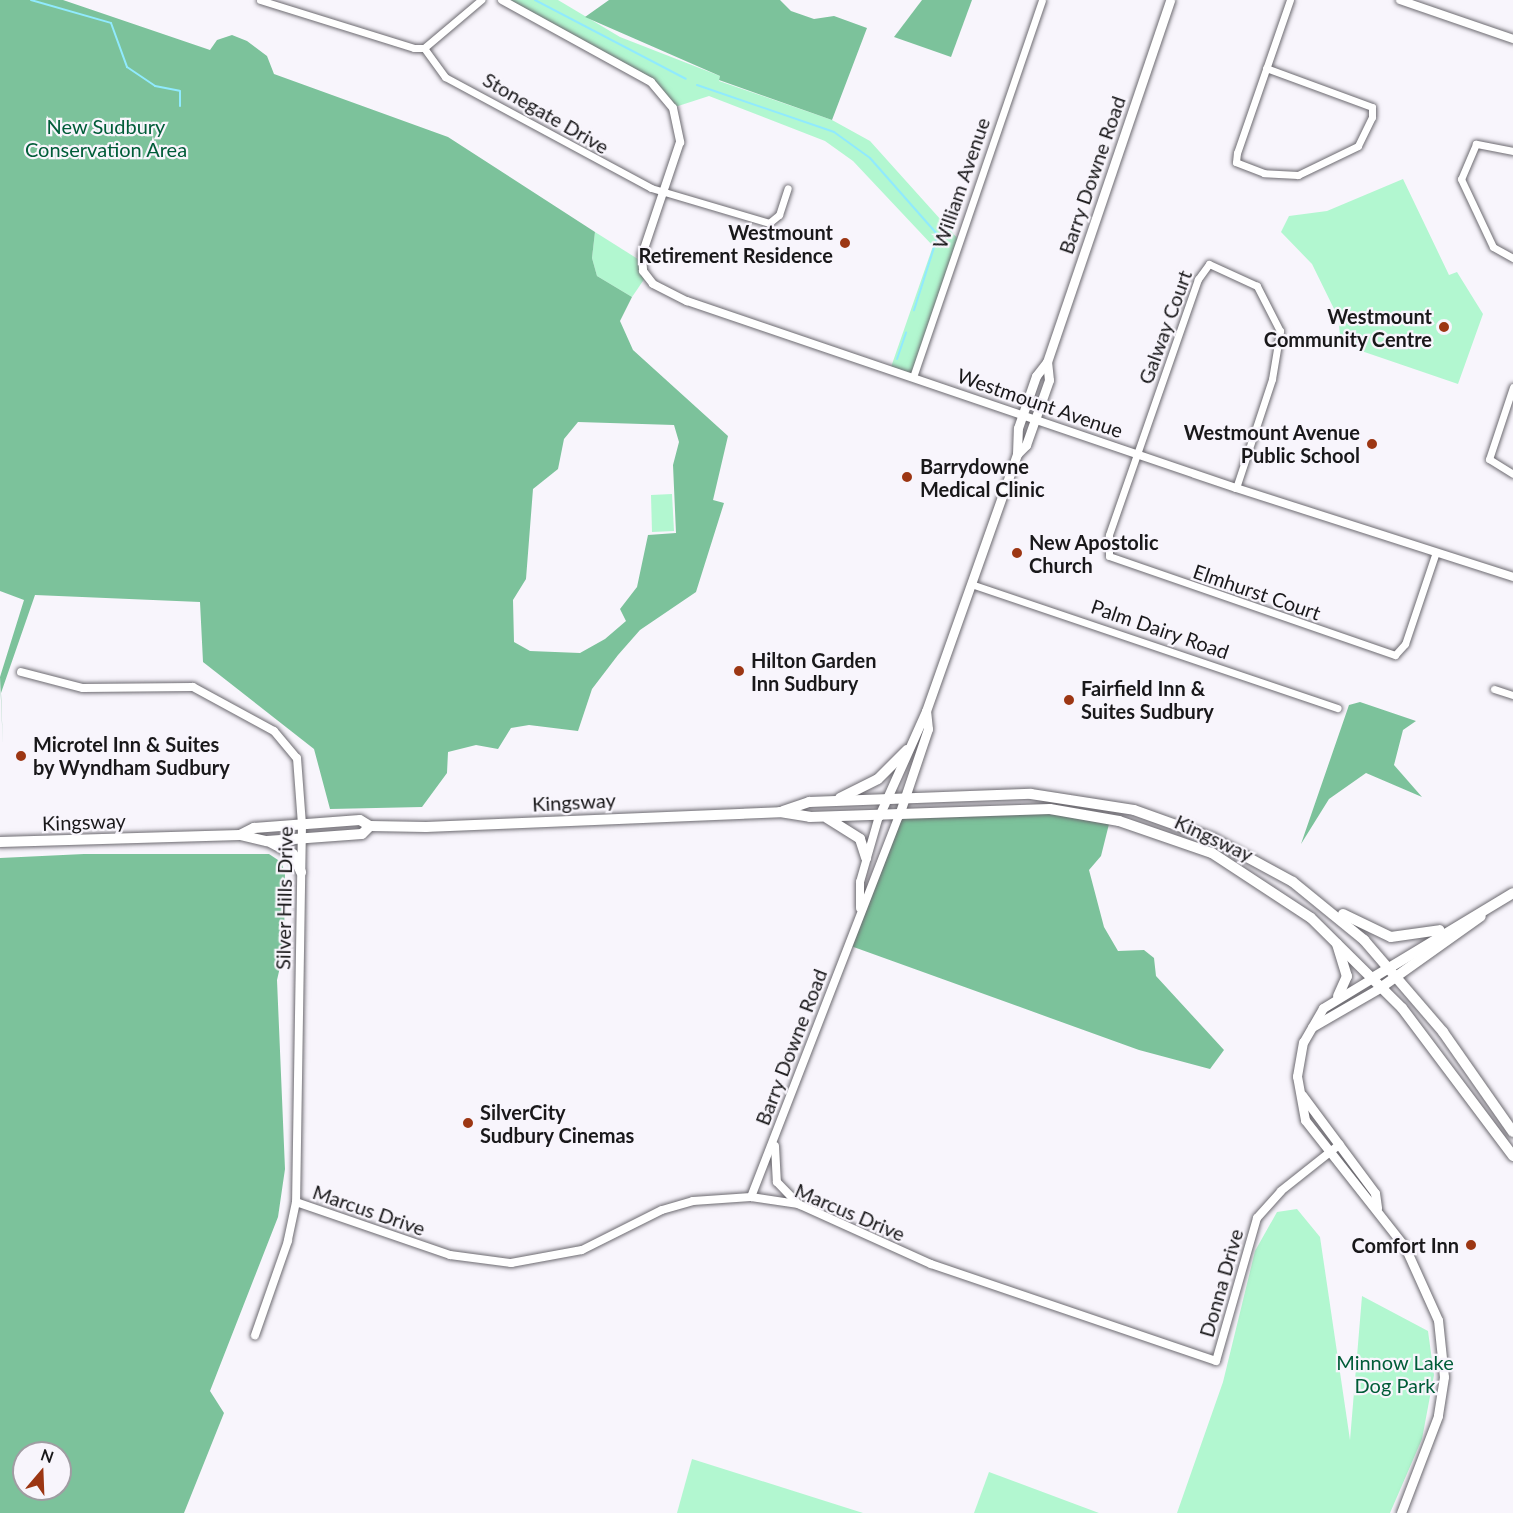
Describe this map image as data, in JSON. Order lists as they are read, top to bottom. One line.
{"streets":{"main road":["Barry Downe Road","Kingsway"],"street":["Stonegate Drive","William Avenue","Galway Court","Westmount Avenue","Elmhurst Court","Palm Dairy Road","Silver Hills Drive","Marcus Drive","Donna Drive"]},"crossings":[["Stonegate Drive","Westmount Avenue"],["Barry Downe Road","Westmount Avenue"],["Barry Downe Road","Palm Dairy Road"],["Barry Downe Road","Kingsway"],["Barry Downe Road","Marcus Drive"],["William Avenue","Westmount Avenue"],["Galway Court","Westmount Avenue"],["Galway Court","Elmhurst Court"],["Westmount Avenue","Elmhurst Court"],["Kingsway","Silver Hills Drive"],["Silver Hills Drive","Marcus Drive"],["Marcus Drive","Donna Drive"]],"parks":["New Sudbury Conservation Area","Minnow Lake Dog Park"],"places":["Westmount Retirement Residence","Westmount Community Centre","Westmount Avenue Public School","Barrydowne Medical Clinic","New Apostolic Church","Hilton Garden Inn Sudbury","Fairfield Inn & Suites Sudbury","Microtel Inn & Suites by Wyndham Sudbury","SilverCity Sudbury Cinemas","Comfort Inn"],"north":"top"}
